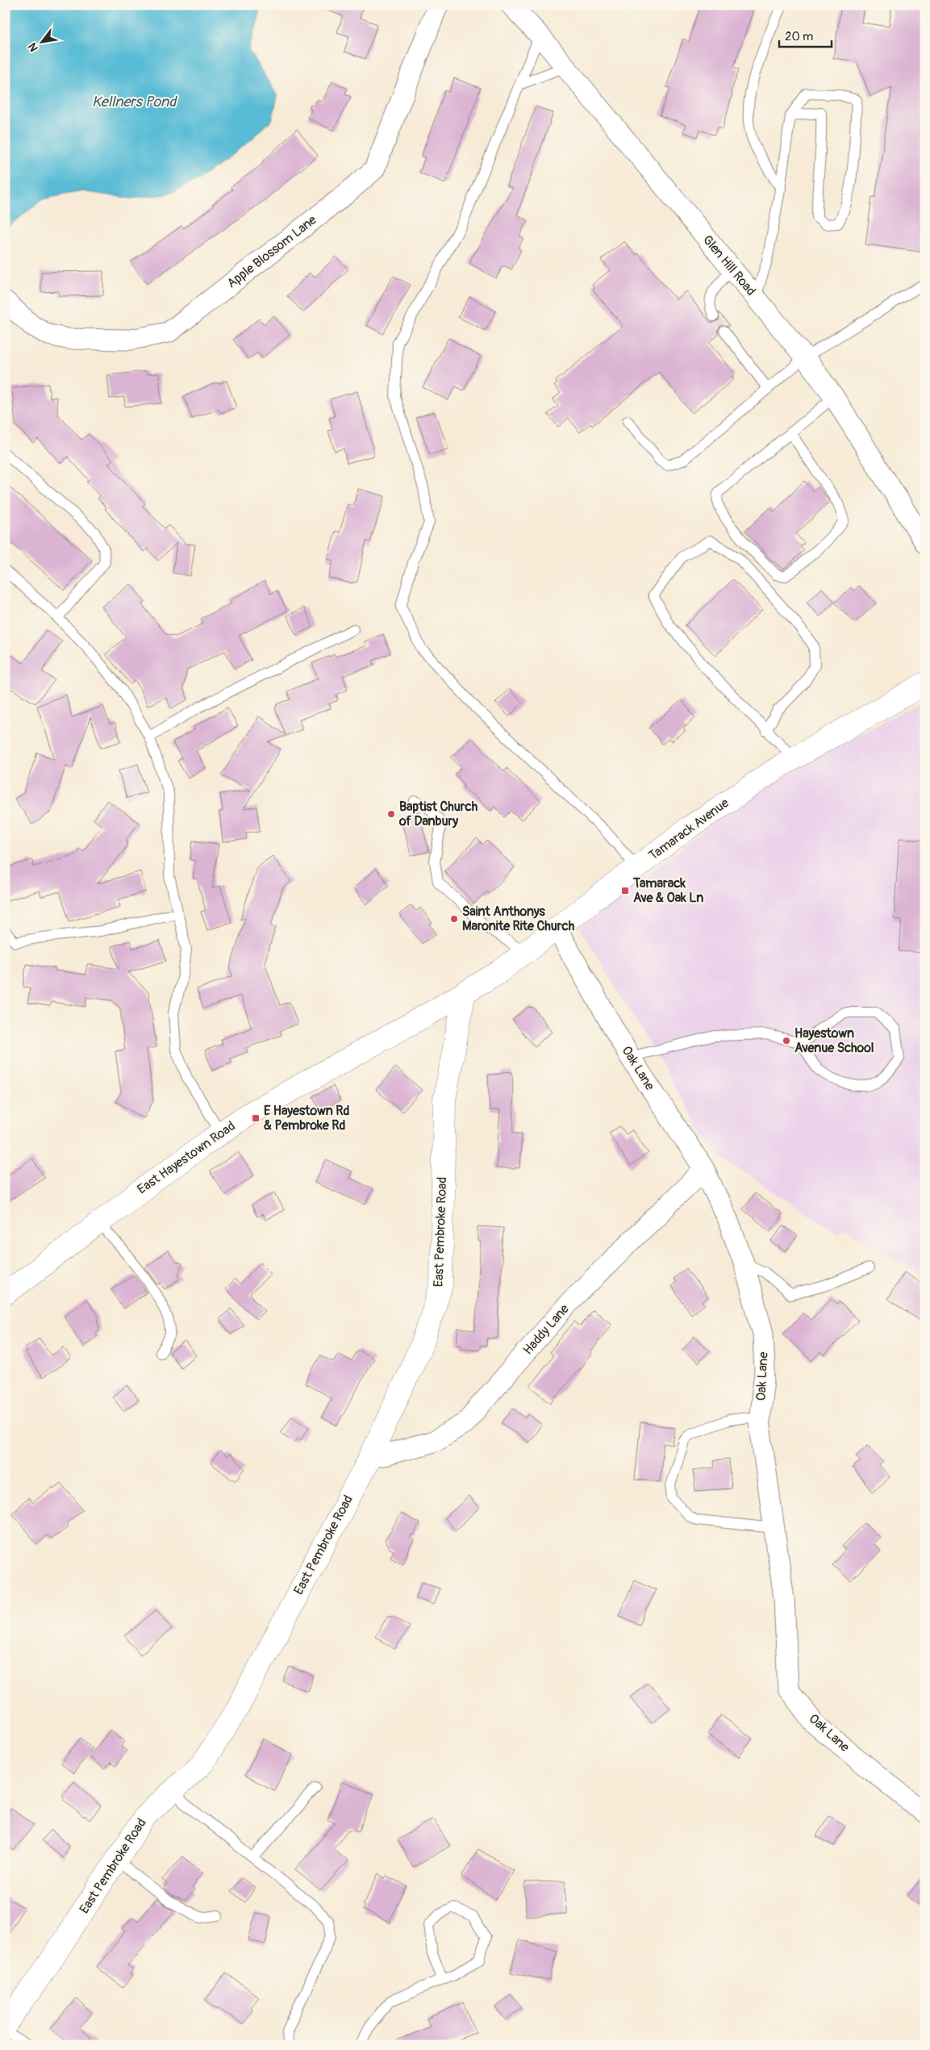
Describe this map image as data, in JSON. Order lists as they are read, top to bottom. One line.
{"streets":{"street":["Apple Blossom Lane","Glen Hill Road","Tamarack Avenue","Oak Lane","East Hayestown Road","East Pembroke Road","Haddy Lane"]},"crossings":[["Tamarack Avenue","Oak Lane"],["Tamarack Avenue","East Hayestown Road"],["Tamarack Avenue","East Pembroke Road"],["Oak Lane","Haddy Lane"],["East Hayestown Road","East Pembroke Road"],["East Pembroke Road","Haddy Lane"]],"water":["Kellners Pond"],"places":{"other":["Baptist Church of Danbury","Saint Anthonys Maronite Rite Church","Hayestown Avenue School"],"transit":["Tamarack Ave & Oak Ln","E Hayestown Rd & Pembroke Rd"]},"scale_bar":"20 m","north":"bottom left"}
